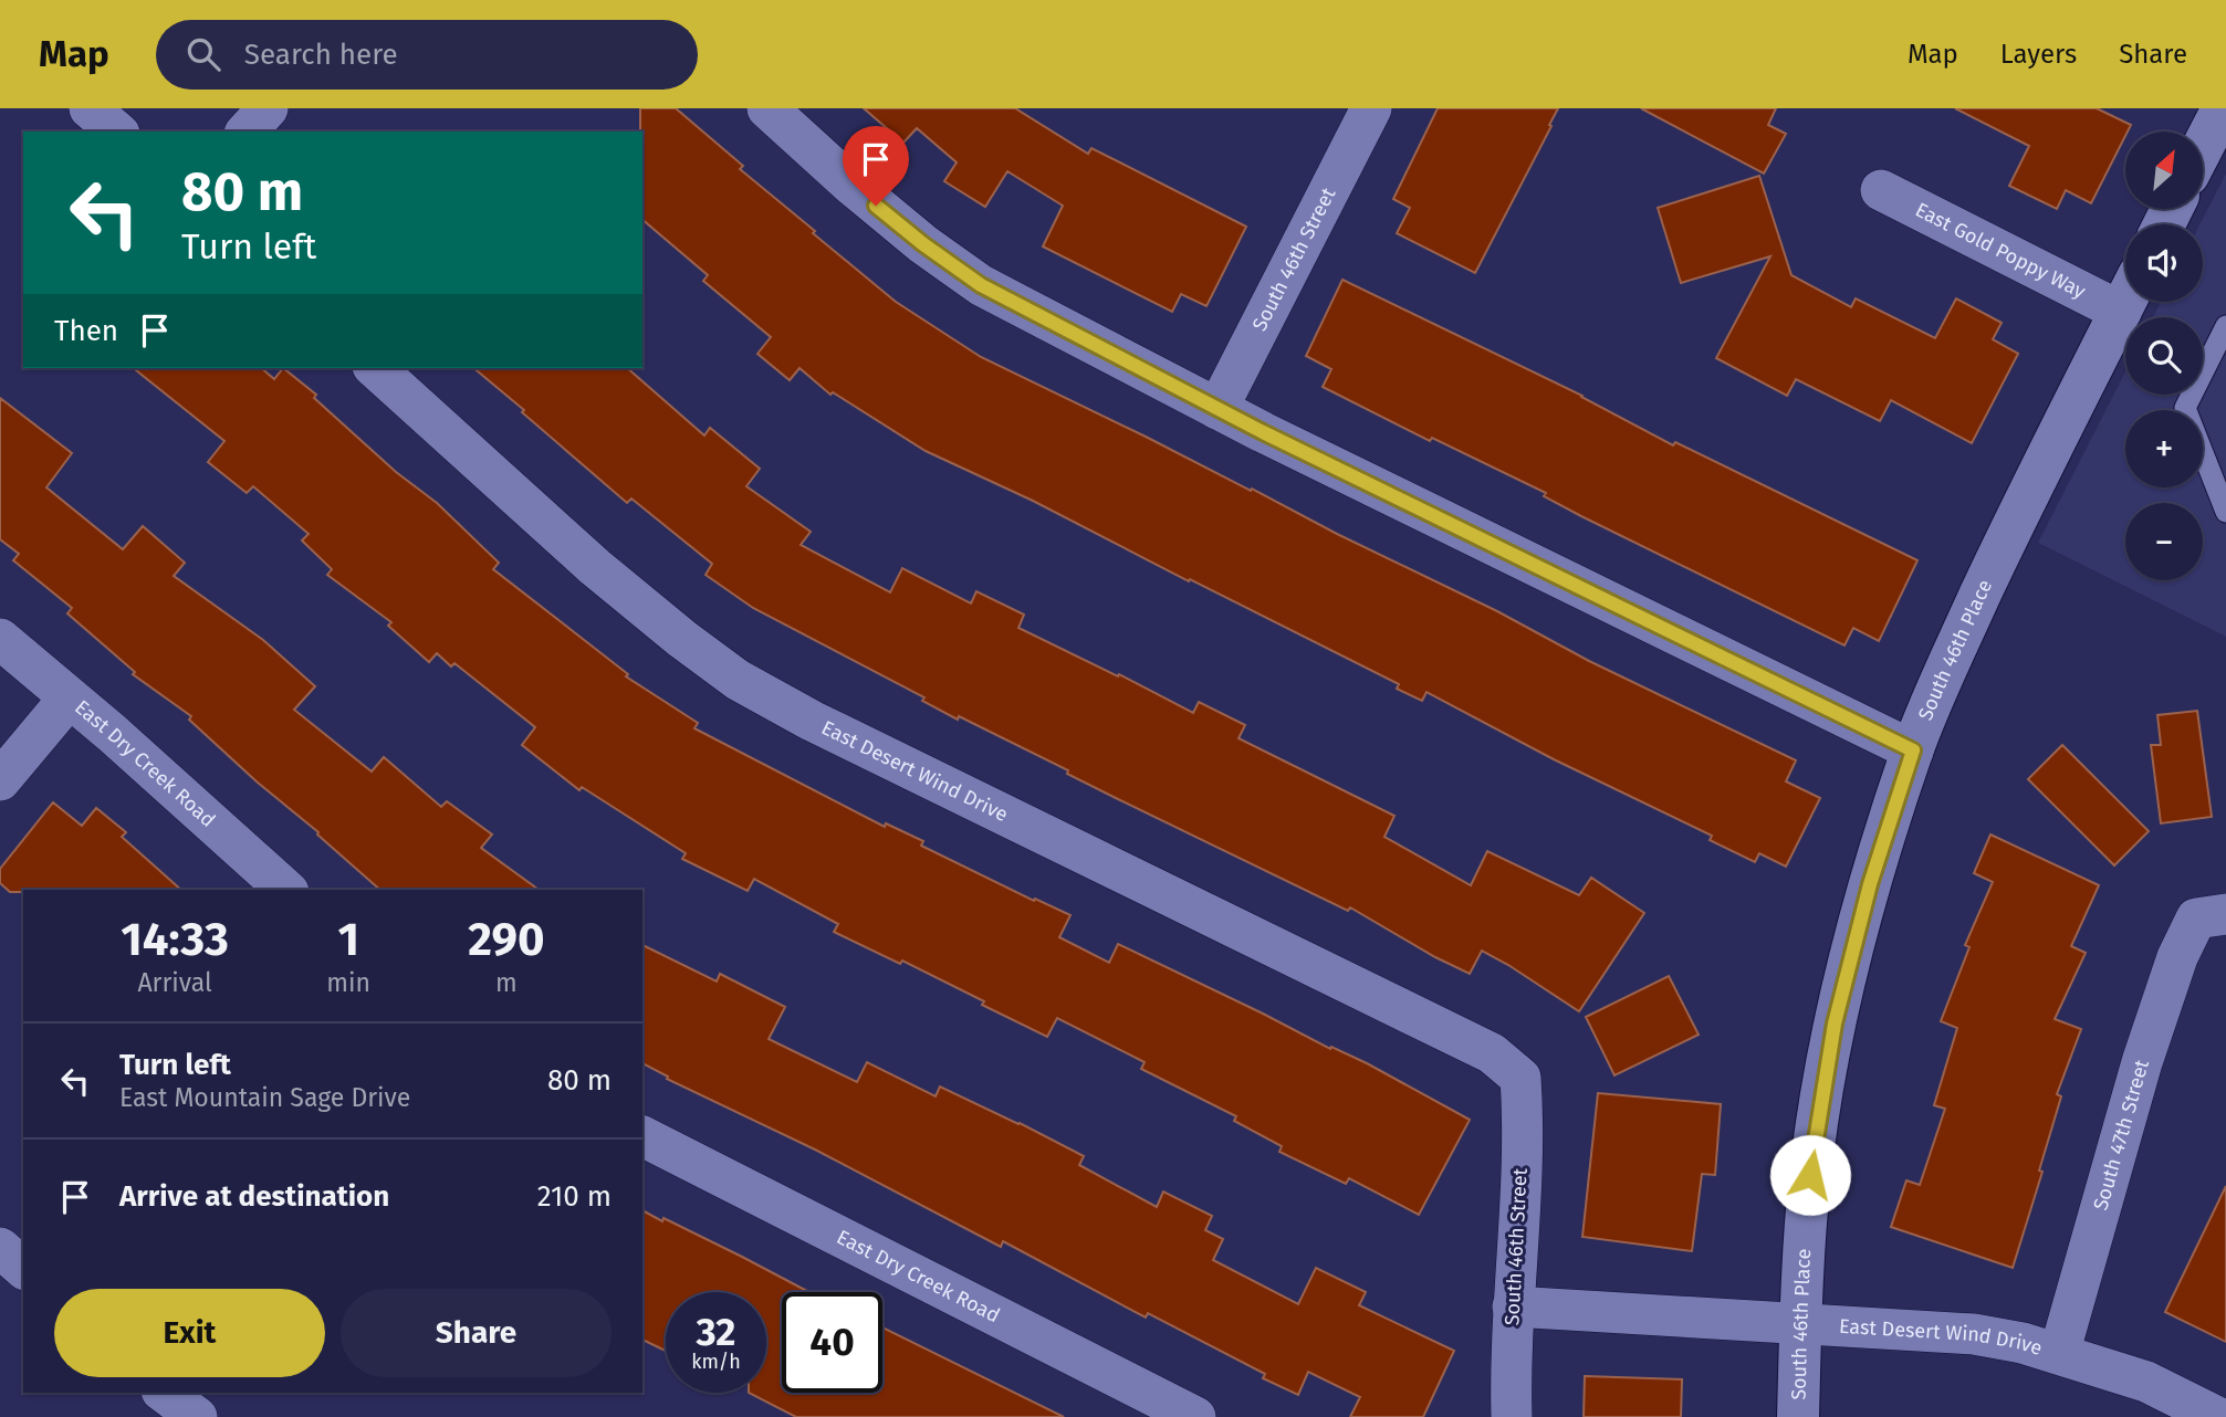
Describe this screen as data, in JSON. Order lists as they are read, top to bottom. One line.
{"streets":{"street":["East Gold Poppy Way","South 46th Street","South 46th Place","East Dry Creek Road","East Desert Wind Drive","South 47th Street"]},"crossings":[["South 46th Street","East Desert Wind Drive"],["South 46th Place","East Desert Wind Drive"],["East Desert Wind Drive","South 47th Street"]],"north":"top right","page":{"header":"Map","search":"Search here","nav":["Map","Layers","Share"],"map_buttons":["+","−"],"turn":["80 m","Turn left"],"then":"Then","eta":["14:33","Arrival","1","min","290","m"],"list":[{"name":"Turn left","note":"East Mountain Sage Drive","value":"80 m"},{"name":"Arrive at destination","value":"210 m"}],"buttons":["Exit","Share"],"speed":"32 km/h","limit":"40"}}
